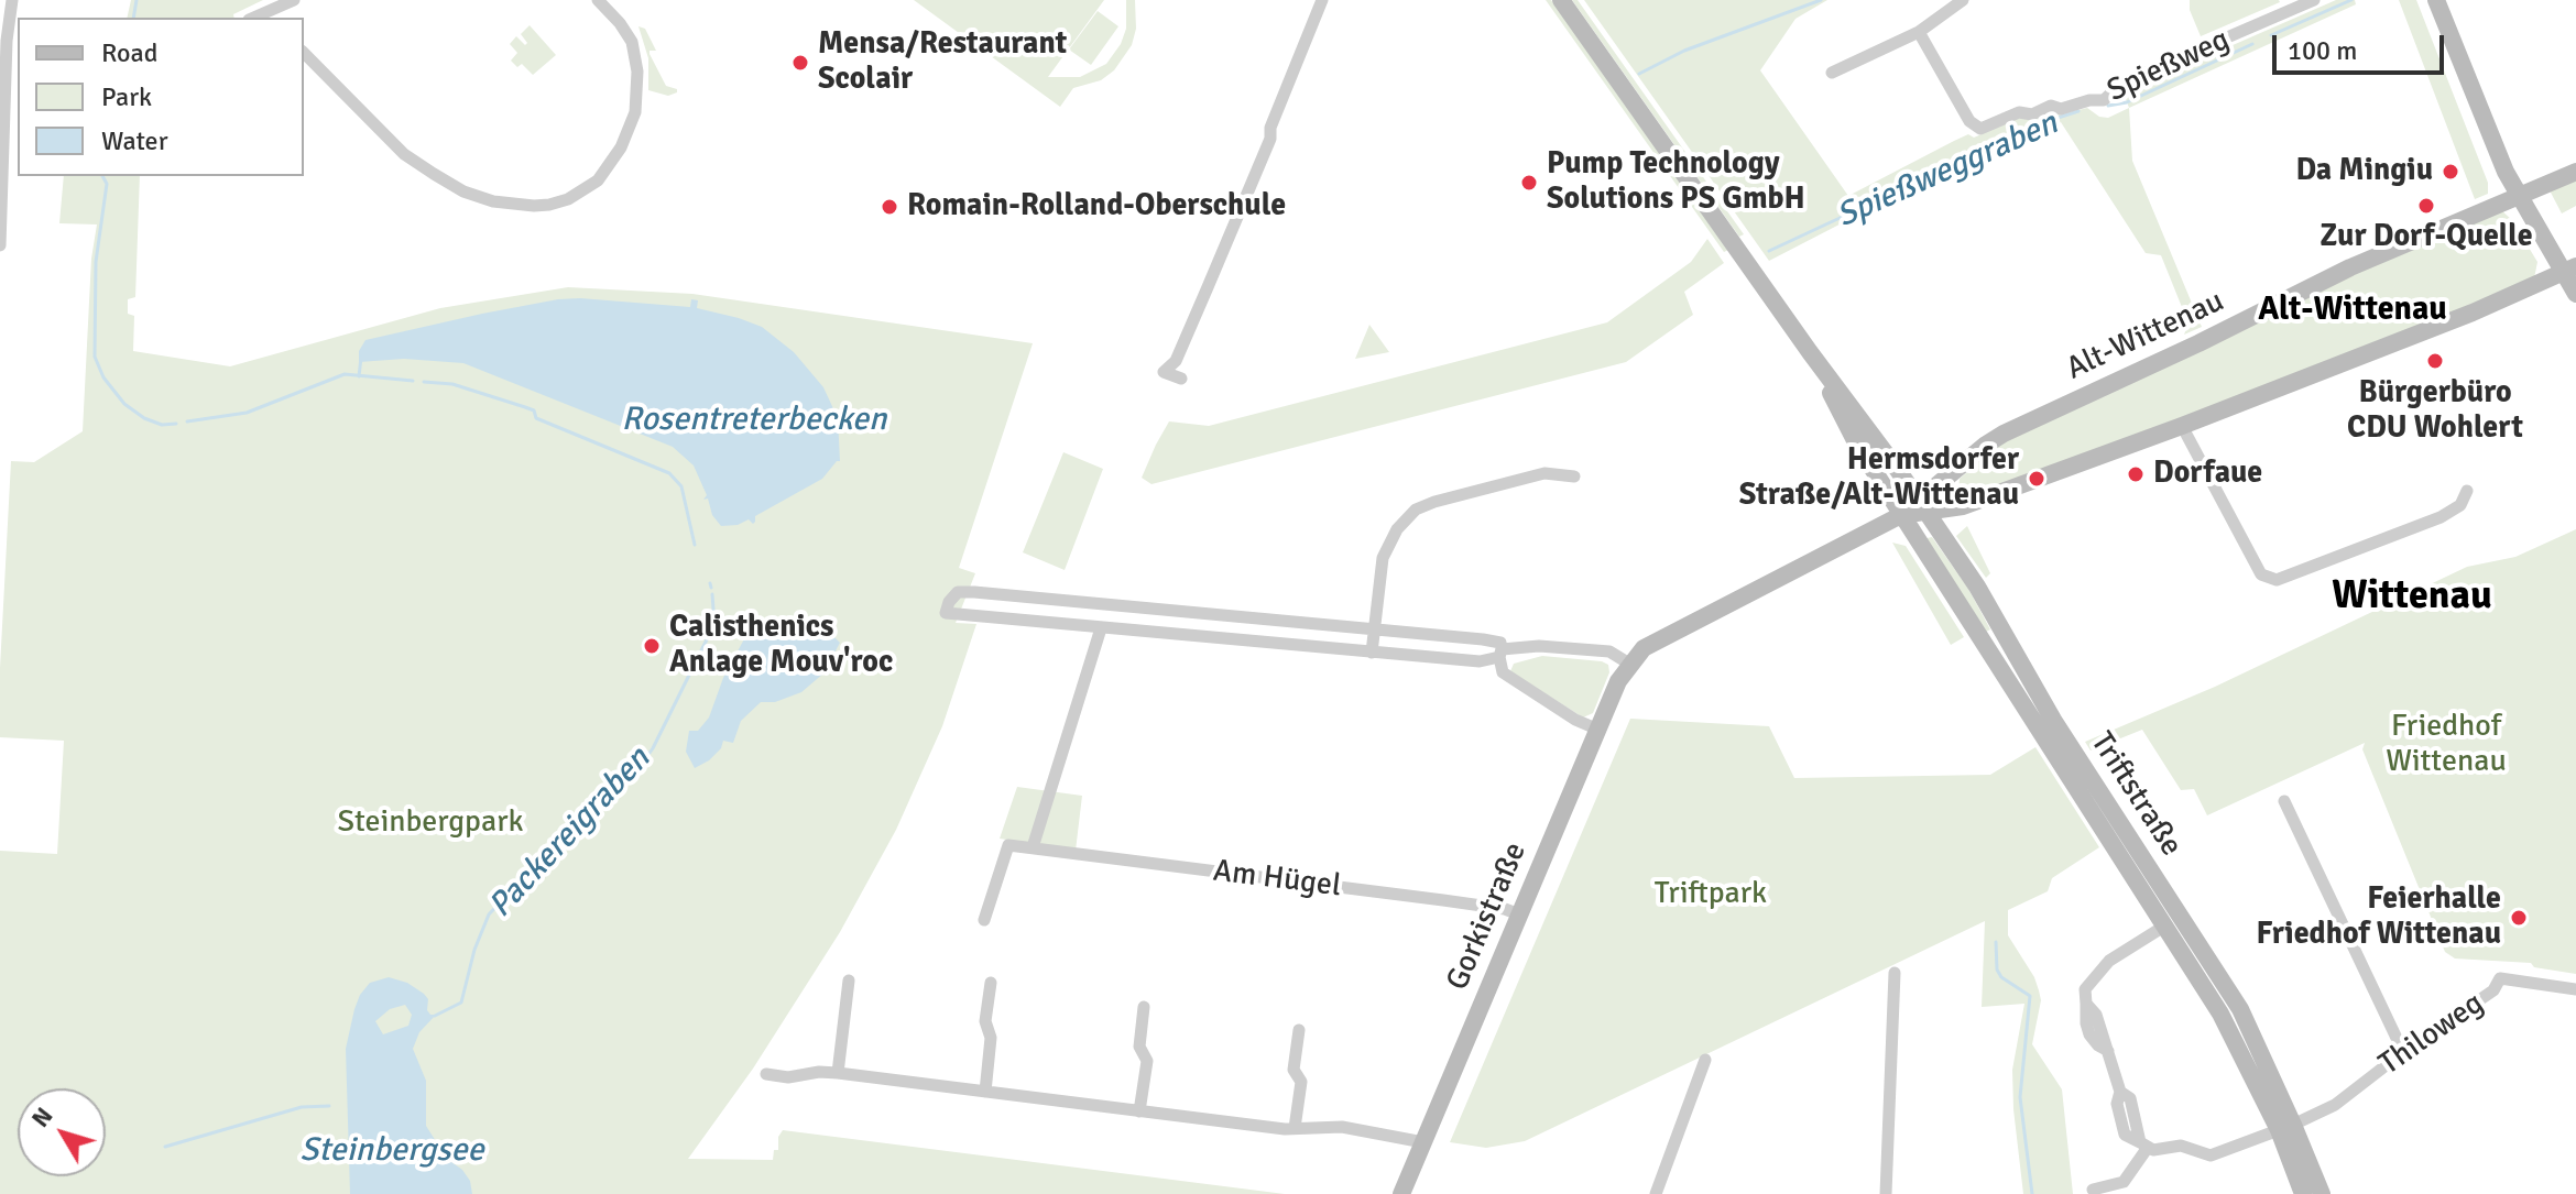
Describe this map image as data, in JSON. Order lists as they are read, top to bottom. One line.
{"streets":{"main road":["Alt-Wittenau","Triftstraße","Gorkistraße"],"street":["Spießweg","Am Hügel","Thiloweg"]},"crossings":[["Alt-Wittenau","Triftstraße"],["Triftstraße","Thiloweg"],["Am Hügel","Gorkistraße"]],"districts":["Alt-Wittenau","Wittenau"],"water":["Spießweggraben","Rosentreterbecken","Packereigraben","Steinbergsee"],"parks":["Friedhof Wittenau","Steinbergpark","Triftpark"],"places":["Mensa/Restaurant Scolair","Da Mingiu","Pump Technology Solutions PS GmbH","Zur Dorf-Quelle","Romain-Rolland-Oberschule","Bürgerbüro CDU Wohlert","Dorfaue","Hermsdorfer Straße/Alt-Wittenau","Calisthenics Anlage Mouv'roc","Feierhalle Friedhof Wittenau"],"legend":["Road","Park","Water"],"scale_bar":"100 m","north":"top left"}
